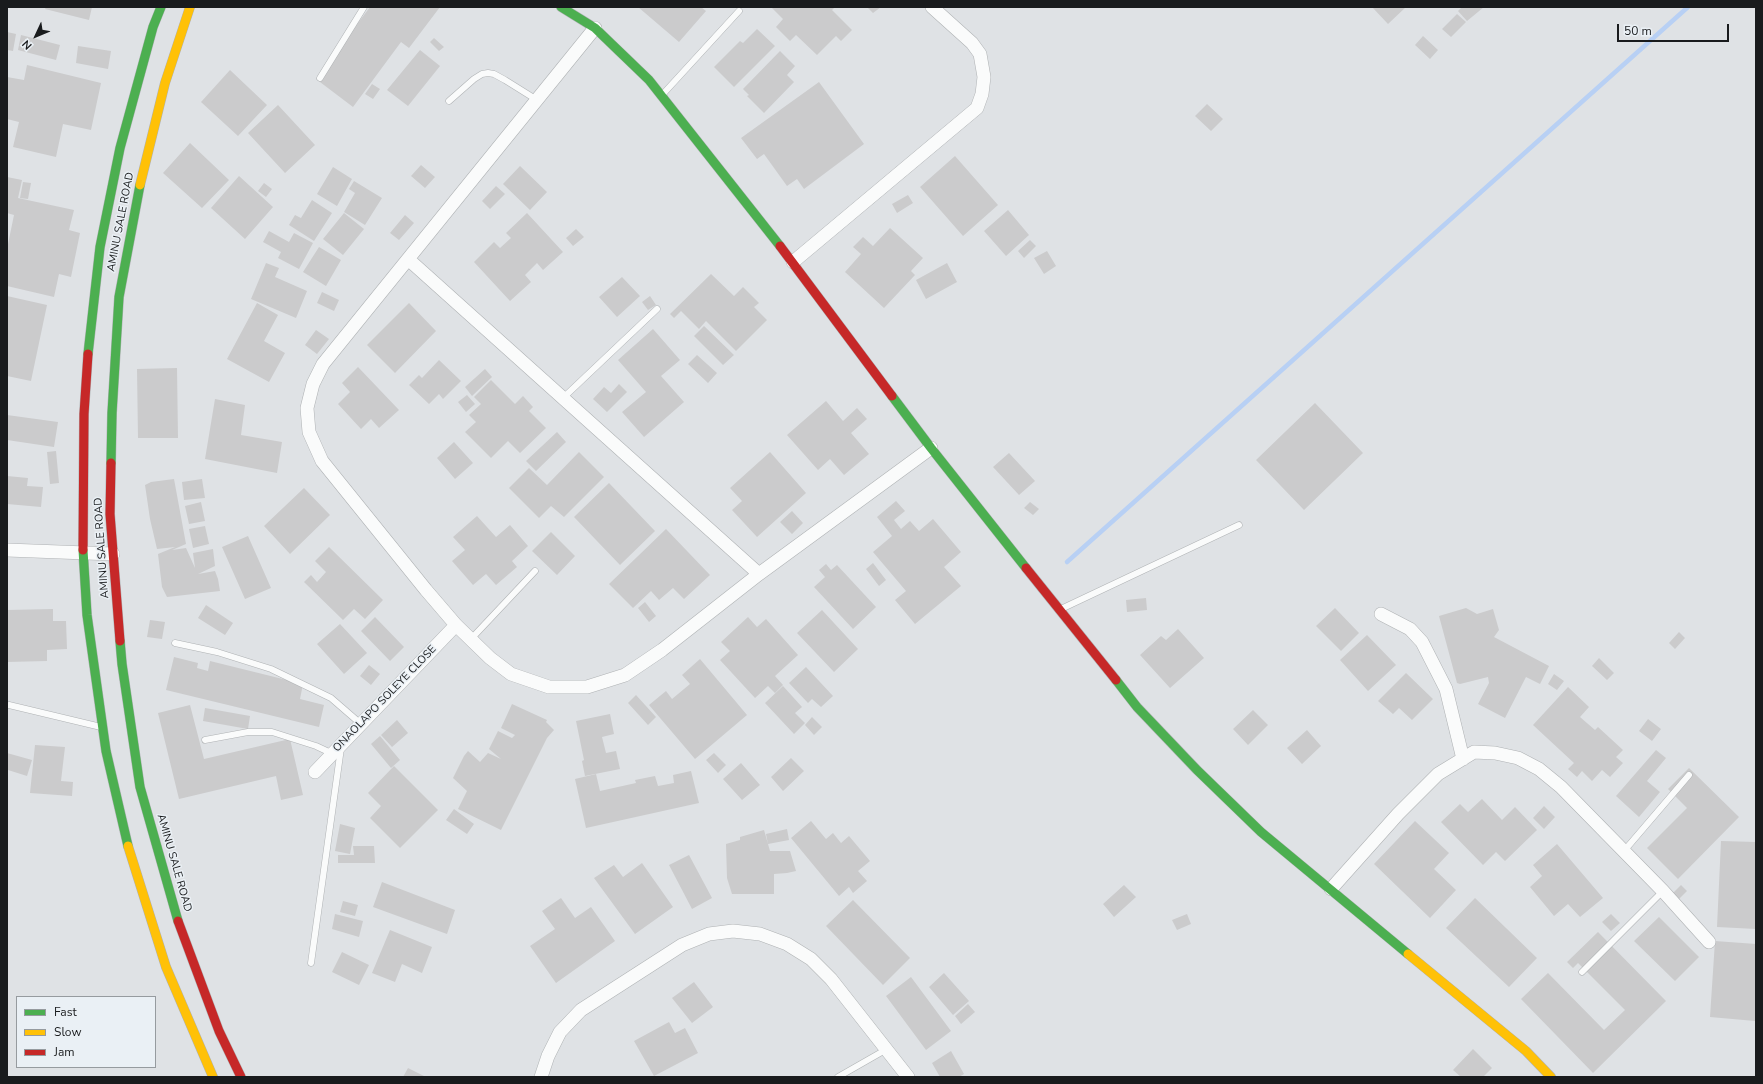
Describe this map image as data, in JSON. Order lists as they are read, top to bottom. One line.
{"streets":{"street":["AMINU SALE ROAD","ONAOLAPO SOLEYE CLOSE"]},"legend":["Fast","Slow","Jam"],"scale_bar":"50 m","north":"bottom left"}
